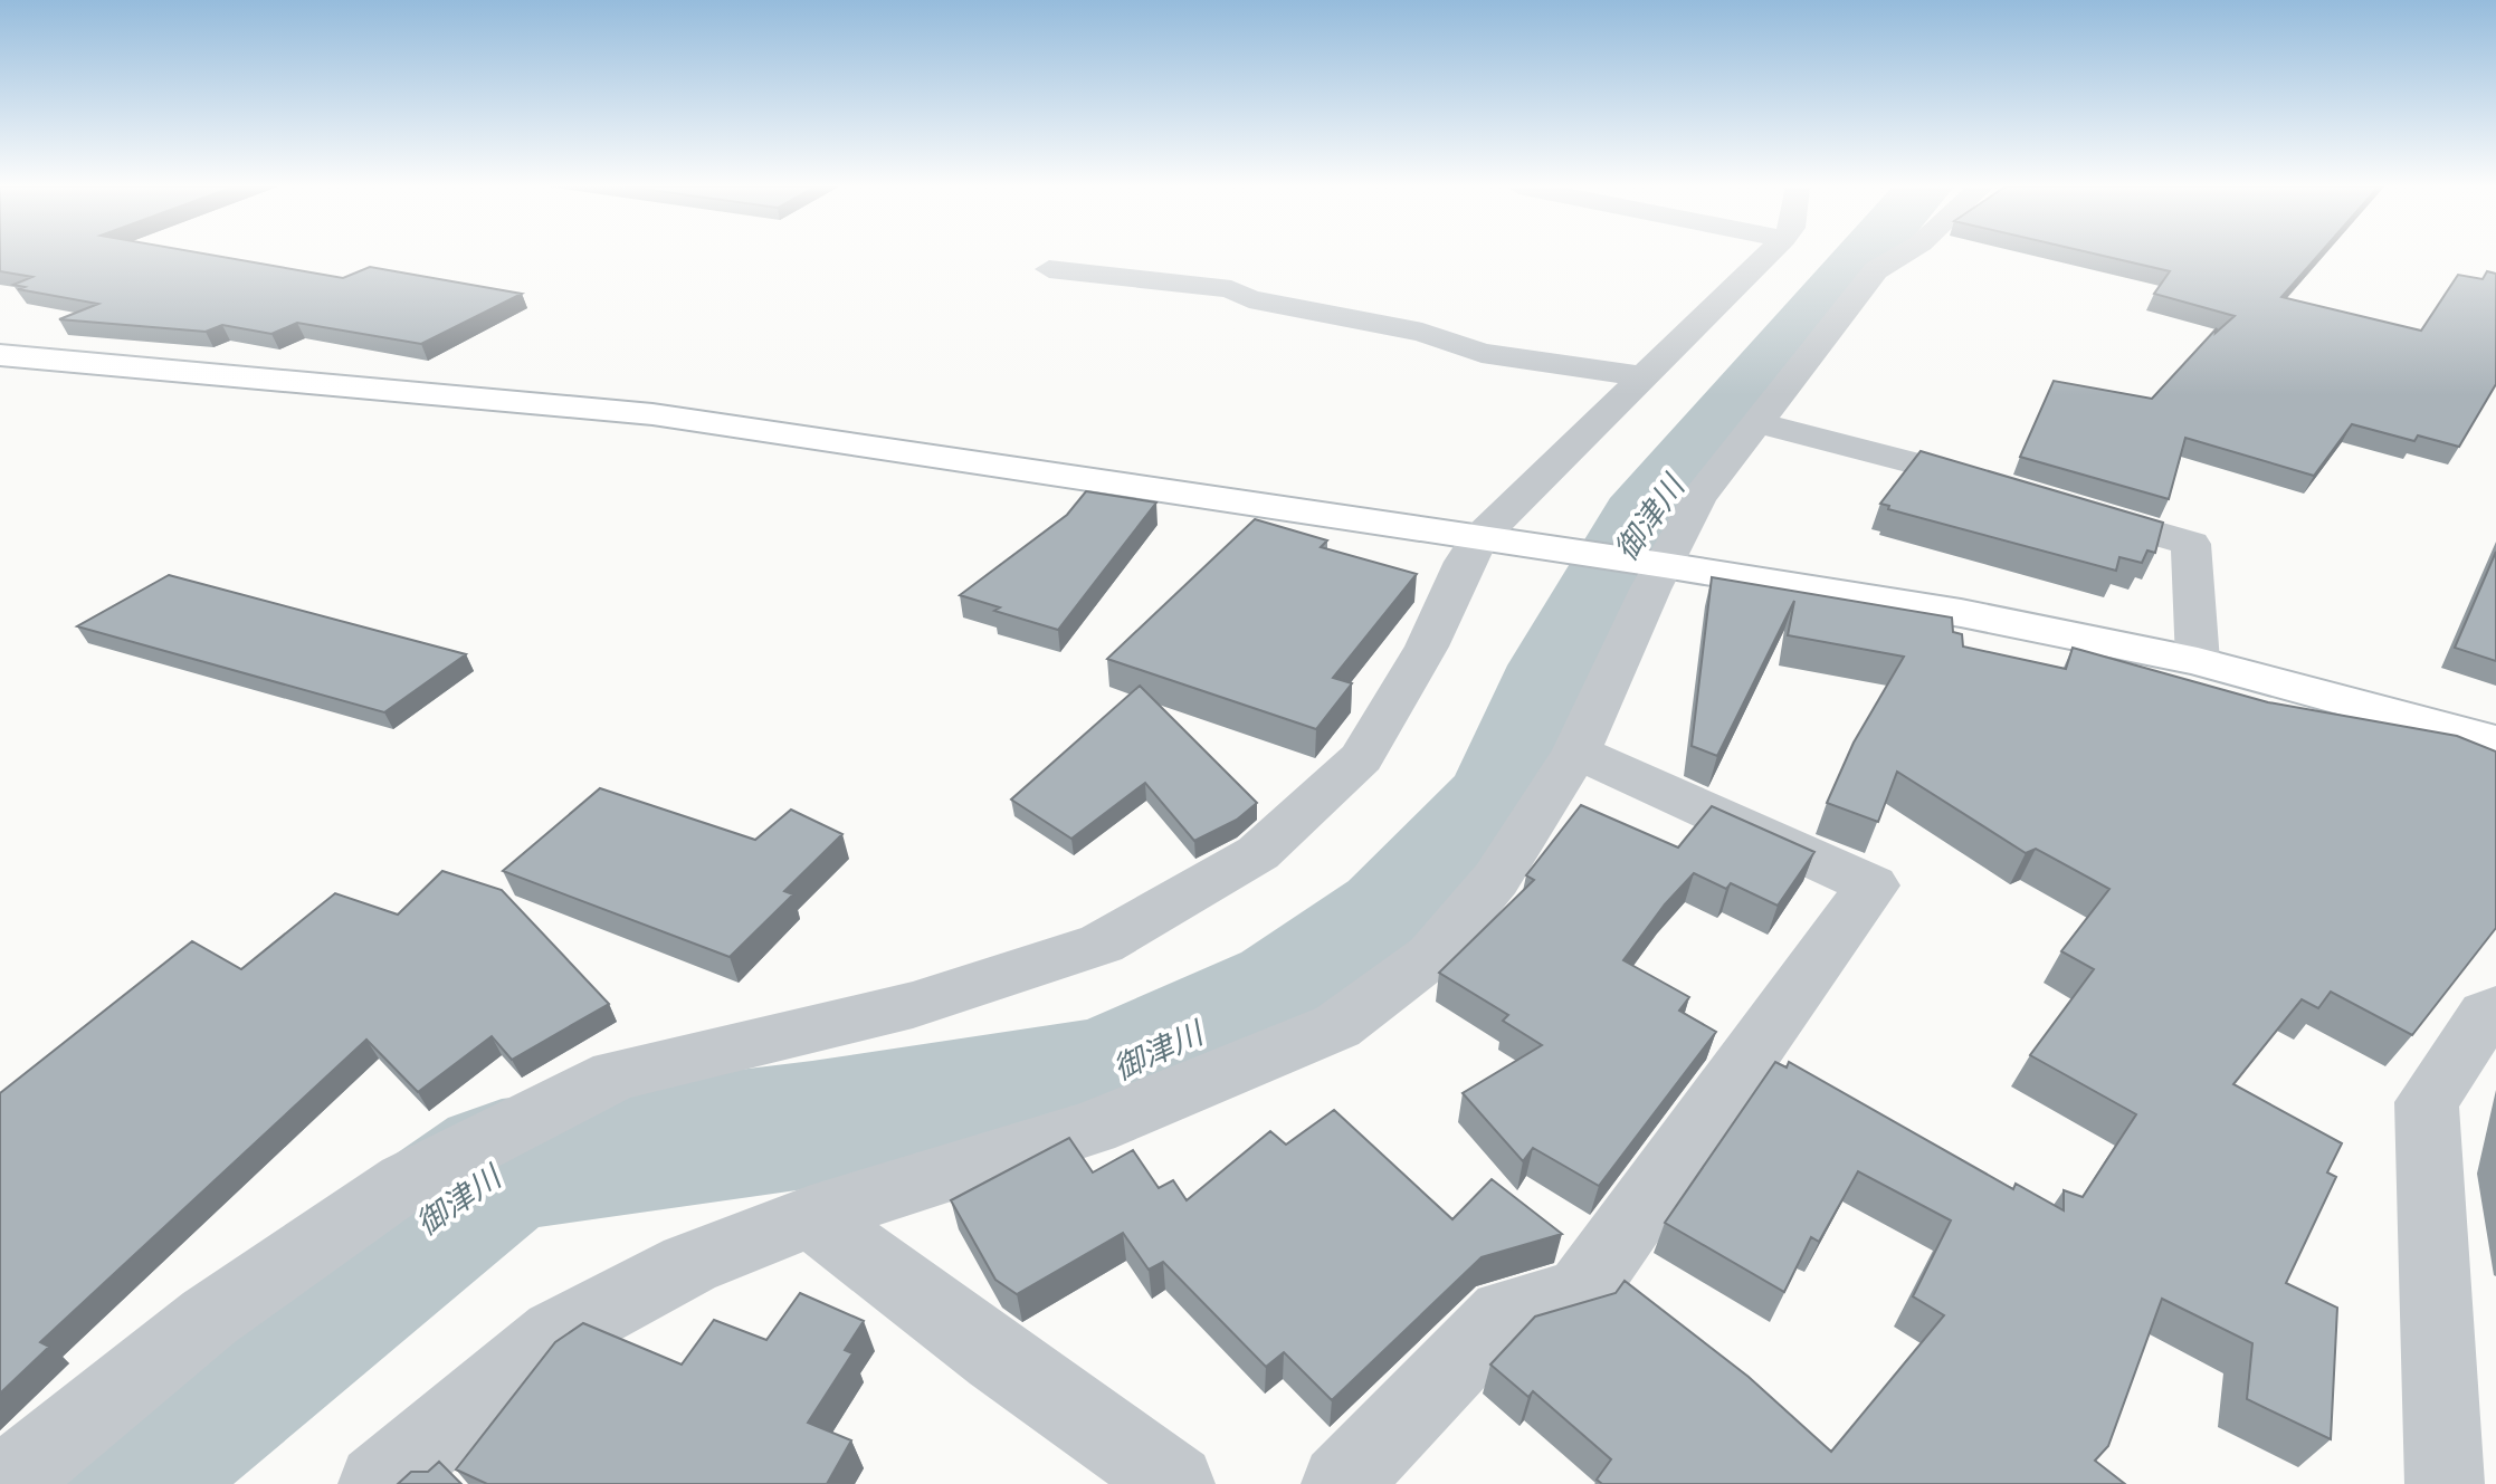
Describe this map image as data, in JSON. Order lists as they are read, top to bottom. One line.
{"water":["御津川"]}
